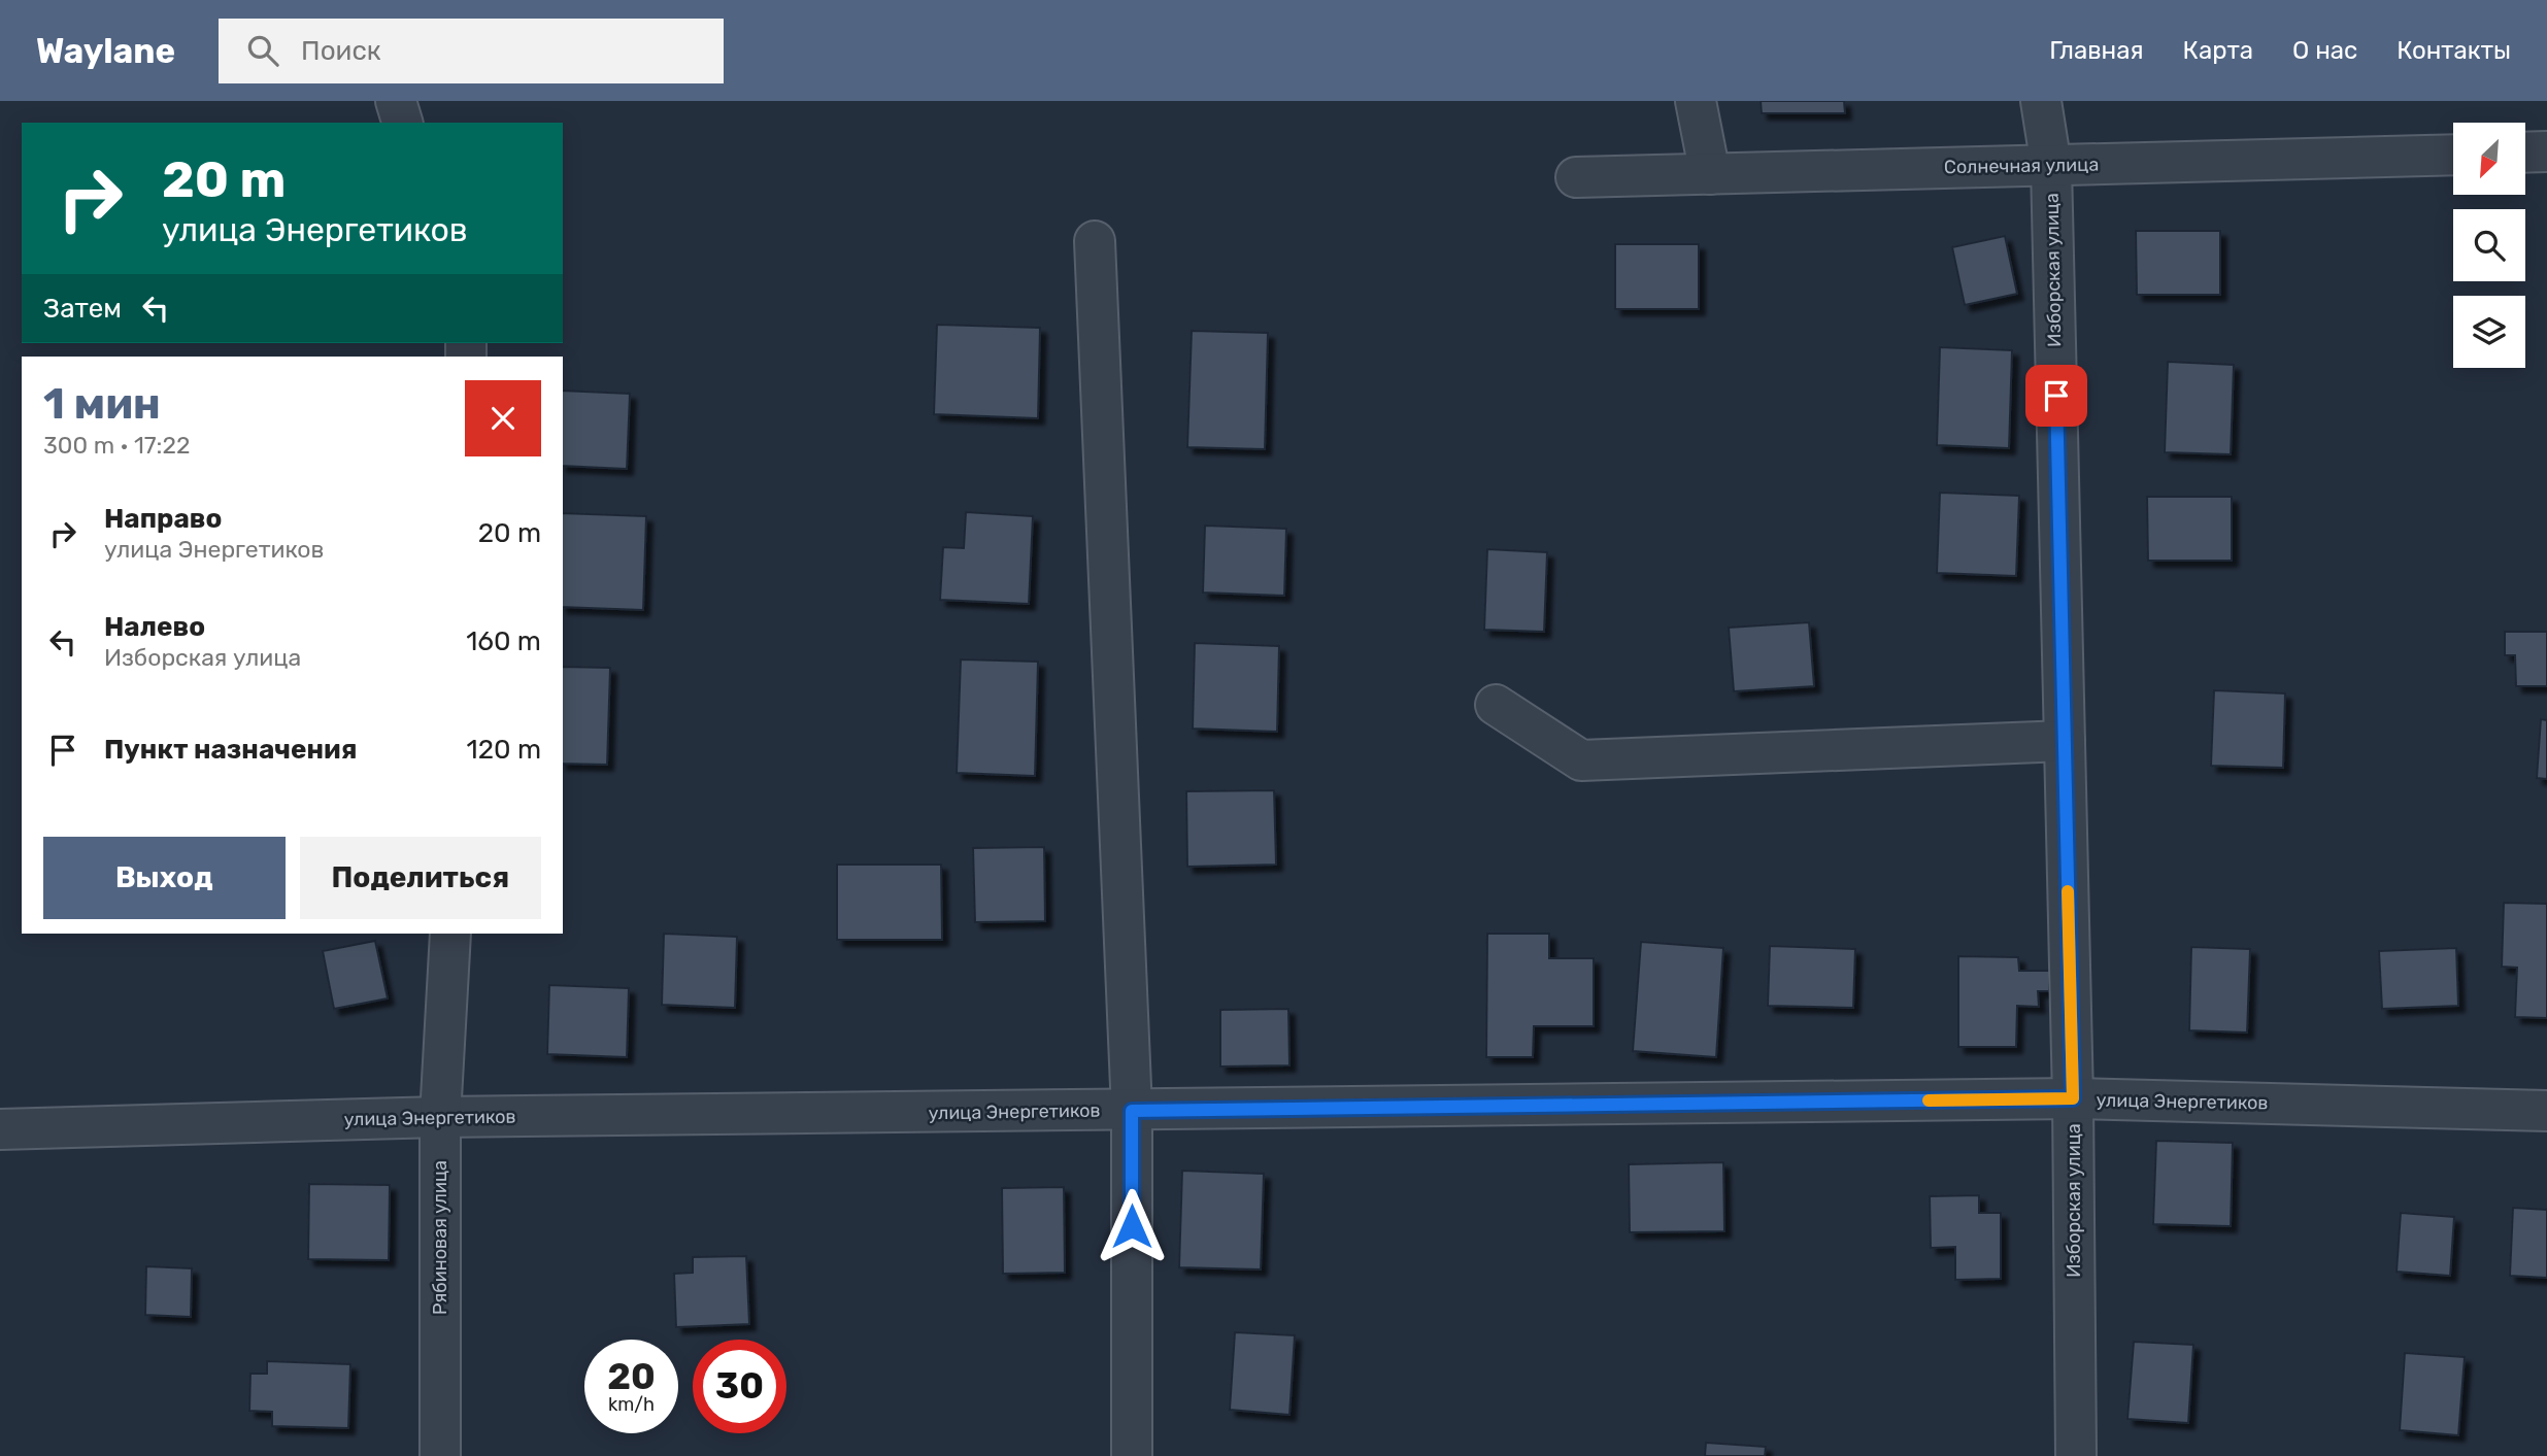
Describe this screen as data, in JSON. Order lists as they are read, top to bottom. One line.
{"streets":{"street":["Солнечная улица","Изборская улица","улица Энергетиков","Рябиновая улица"]},"crossings":[["Солнечная улица","Изборская улица"],["Изборская улица","улица Энергетиков"],["улица Энергетиков","Рябиновая улица"]],"north":"bottom left","page":{"header":"Waylane","search":"Поиск","nav":["Главная","Карта","О нас","Контакты"],"turn":["20 m","улица Энергетиков"],"then":"Затем","heading":["1 мин","300 m · 17:22"],"list":[{"name":"Направо","note":"улица Энергетиков","value":"20 m"},{"name":"Налево","note":"Изборская улица","value":"160 m"},{"name":"Пункт назначения","value":"120 m"}],"buttons":["Выход","Поделиться"],"speed":"20 km/h","limit":"30"}}
